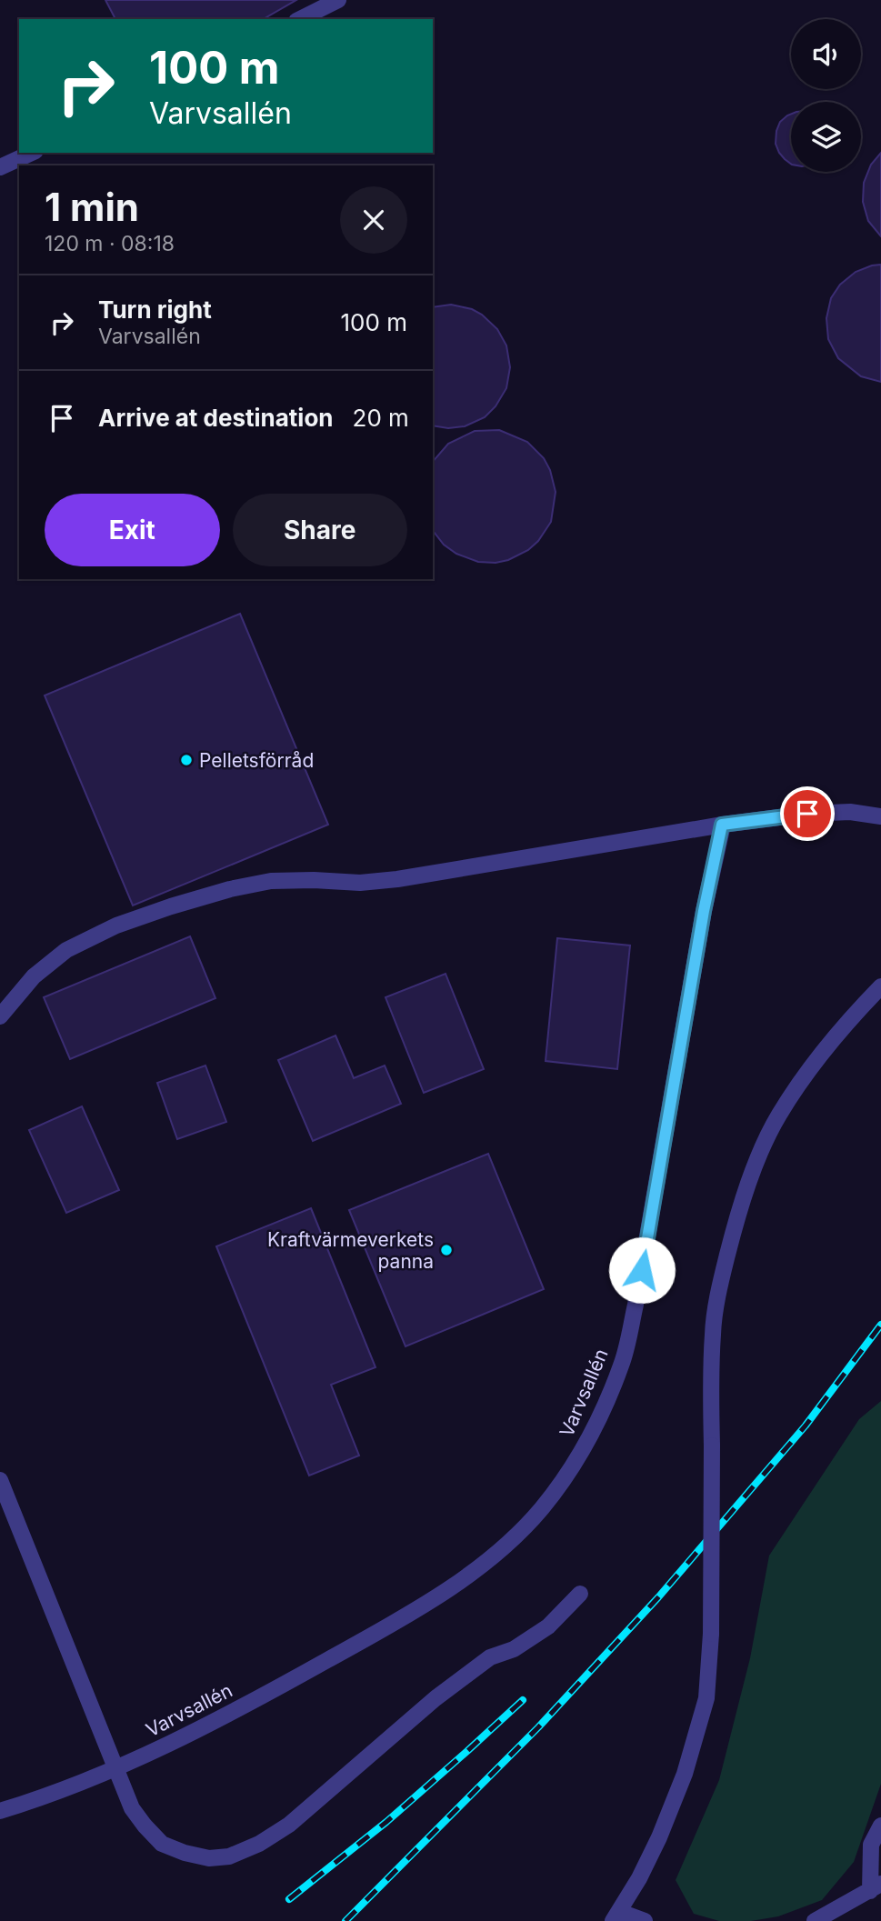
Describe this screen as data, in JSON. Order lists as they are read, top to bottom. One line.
{"streets":{"street":["Varvsallén"]},"places":["Pelletsförråd","Kraftvärmeverkets panna"],"page":{"turn":["100 m","Varvsallén"],"heading":["1 min","120 m · 08:18"],"list":[{"name":"Turn right","note":"Varvsallén","value":"100 m"},{"name":"Arrive at destination","value":"20 m"}],"buttons":["Exit","Share"]}}
